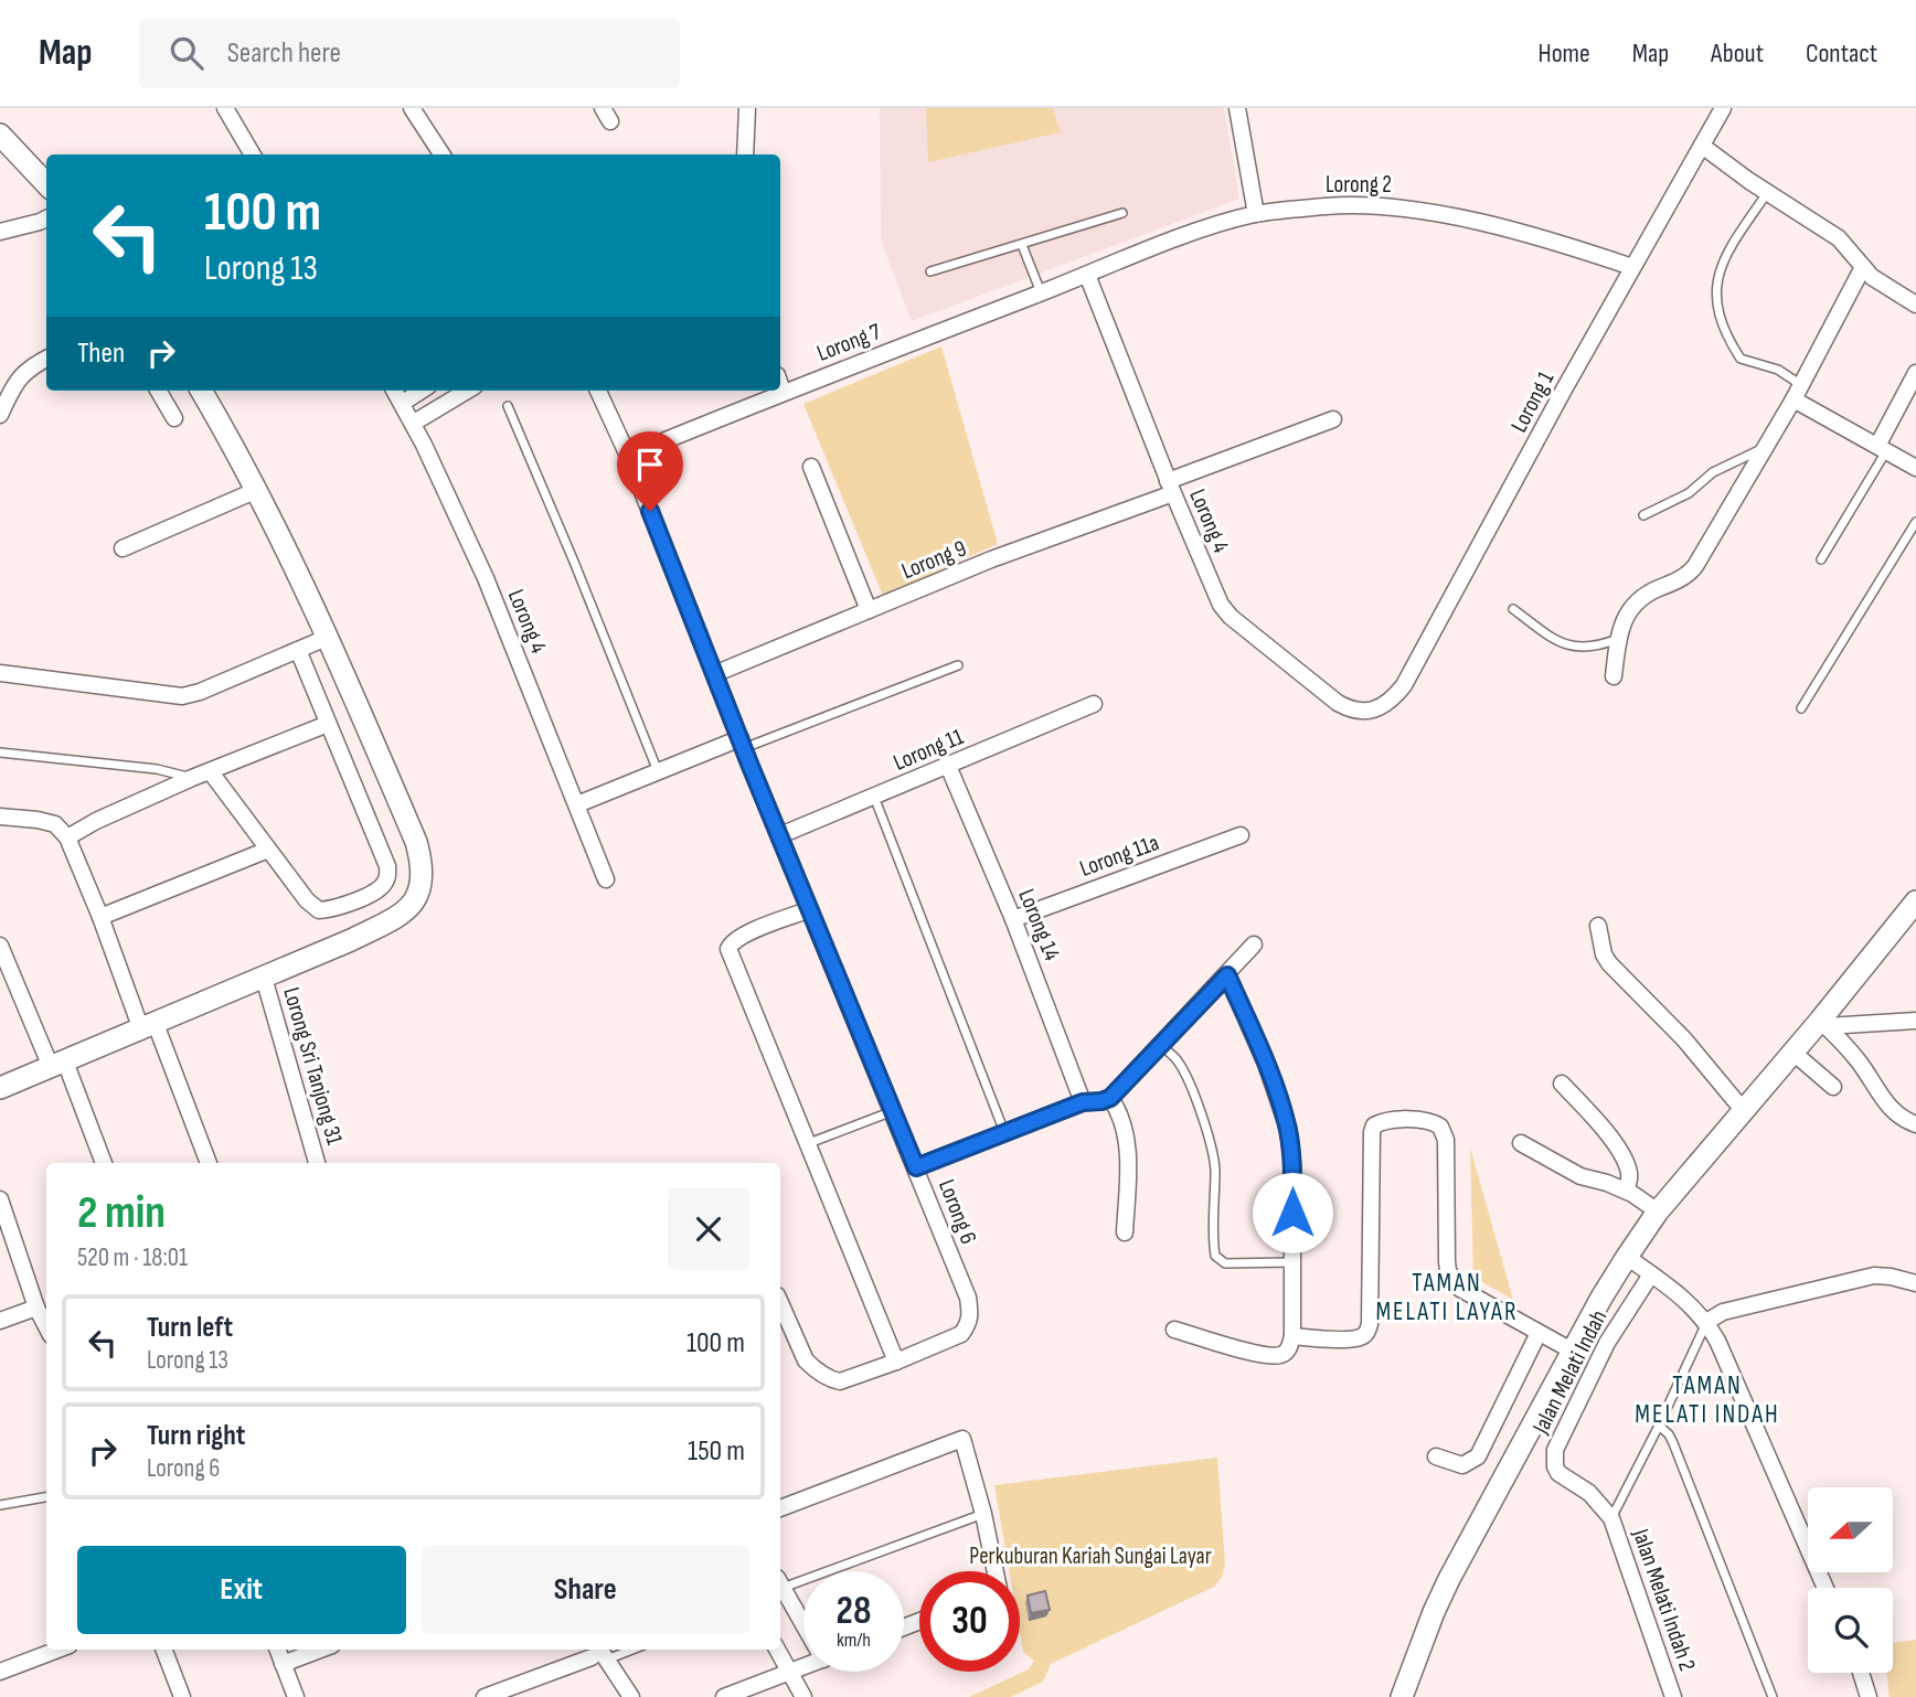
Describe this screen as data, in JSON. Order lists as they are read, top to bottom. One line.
{"streets":{"street":["Lorong 2","Lorong 7","Lorong 1","Lorong 4","Lorong 9","Lorong 11","Lorong 11a","Lorong 14","Lorong Sri Tanjong 31","Lorong 6","Jalan Melati Indah","Jalan Melati Indah 2"]},"crossings":[["Lorong 2","Lorong 7"],["Lorong 2","Lorong 1"],["Lorong 2","Lorong 4"],["Lorong 7","Lorong 4"],["Lorong 7","Lorong 6"],["Lorong 1","Lorong 4"],["Lorong 4","Lorong 9"],["Lorong 9","Lorong 6"],["Lorong 11","Lorong 14"],["Lorong 11","Lorong 6"],["Lorong 11a","Lorong 14"],["Jalan Melati Indah","Jalan Melati Indah 2"]],"districts":["TAMAN MELATI LAYAR","TAMAN MELATI INDAH"],"parks":["Perkuburan Kariah Sungai Layar"],"north":"left","page":{"header":"Map","search":"Search here","nav":["Home","Map","About","Contact"],"turn":["100 m","Lorong 13"],"then":"Then","heading":["2 min","520 m · 18:01"],"list":[{"name":"Turn left","note":"Lorong 13","value":"100 m"},{"name":"Turn right","note":"Lorong 6","value":"150 m"}],"buttons":["Exit","Share"],"speed":"28 km/h","limit":"30"}}
